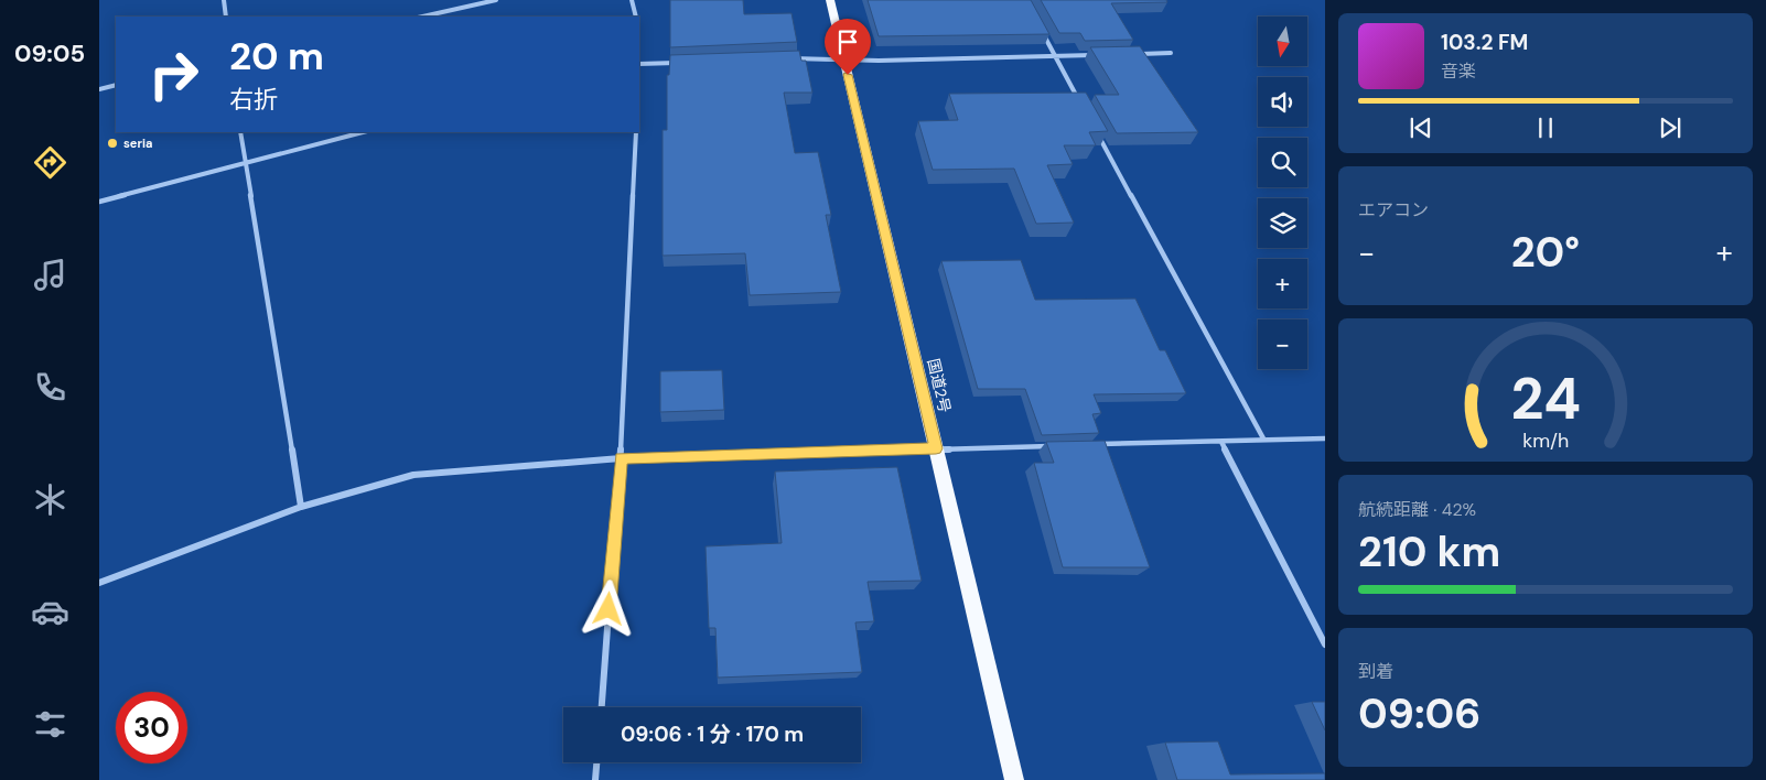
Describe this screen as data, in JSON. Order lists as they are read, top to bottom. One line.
{"streets":{"highway":["国道2号"]},"places":["seria"],"north":"bottom","page":{"tabs":"09:05","map_buttons":["+","−"],"turn":["20 m","右折"],"song":["103.2 FM","音楽"],"tile":["エアコン",["航続距離 · 42%","210 km"],["到着","09:06"]],"heat":["−","20°","+"],"limit":"30","trip":"09:06 · 1 分 · 170 m","gauge":["24","km/h"]}}
